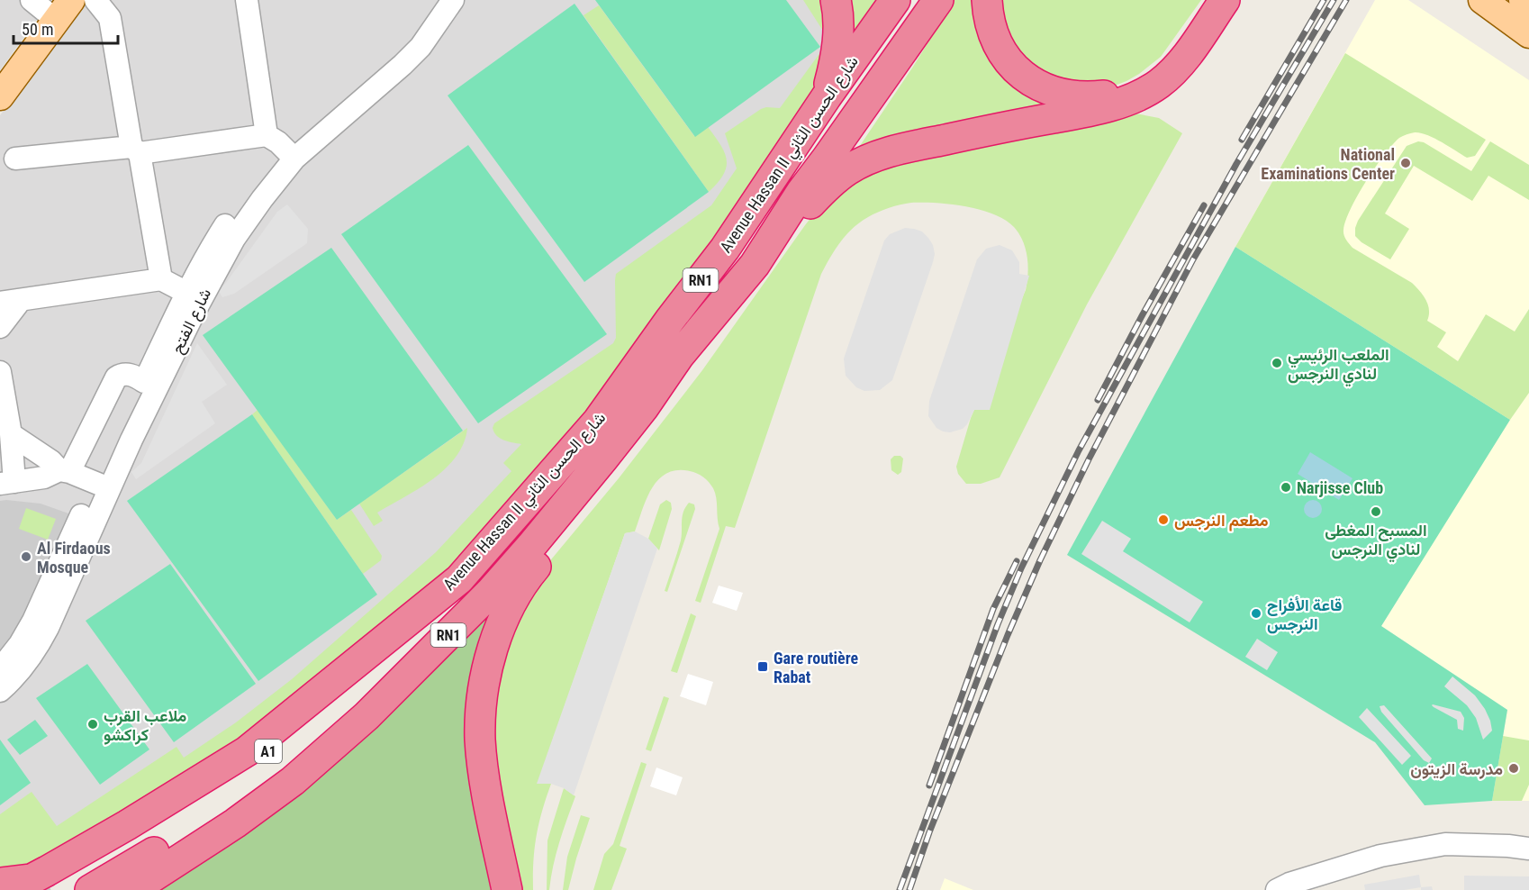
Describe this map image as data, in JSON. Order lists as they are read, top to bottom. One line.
{"streets":{"highway":["Avenue Hassan II شارع الحسن الثاني","RN1","A1"],"street":["شارع الفتح"]},"crossings":[["Avenue Hassan II شارع الحسن الثاني","RN1"],["Avenue Hassan II شارع الحسن الثاني","A1"]],"places":{"other":["National Examinations Center","الملعب الرئيسي لنادي النرجس","Narjisse Club","المسبح المغطى لنادي النرجس","مطعم النرجس","Al Firdaous Mosque","قاعة الأفراح النرجس","ملاعب القرب كراكشو","مدرسة الزيتون"],"transit":["Gare routière Rabat"]},"scale_bar":"50 m"}
